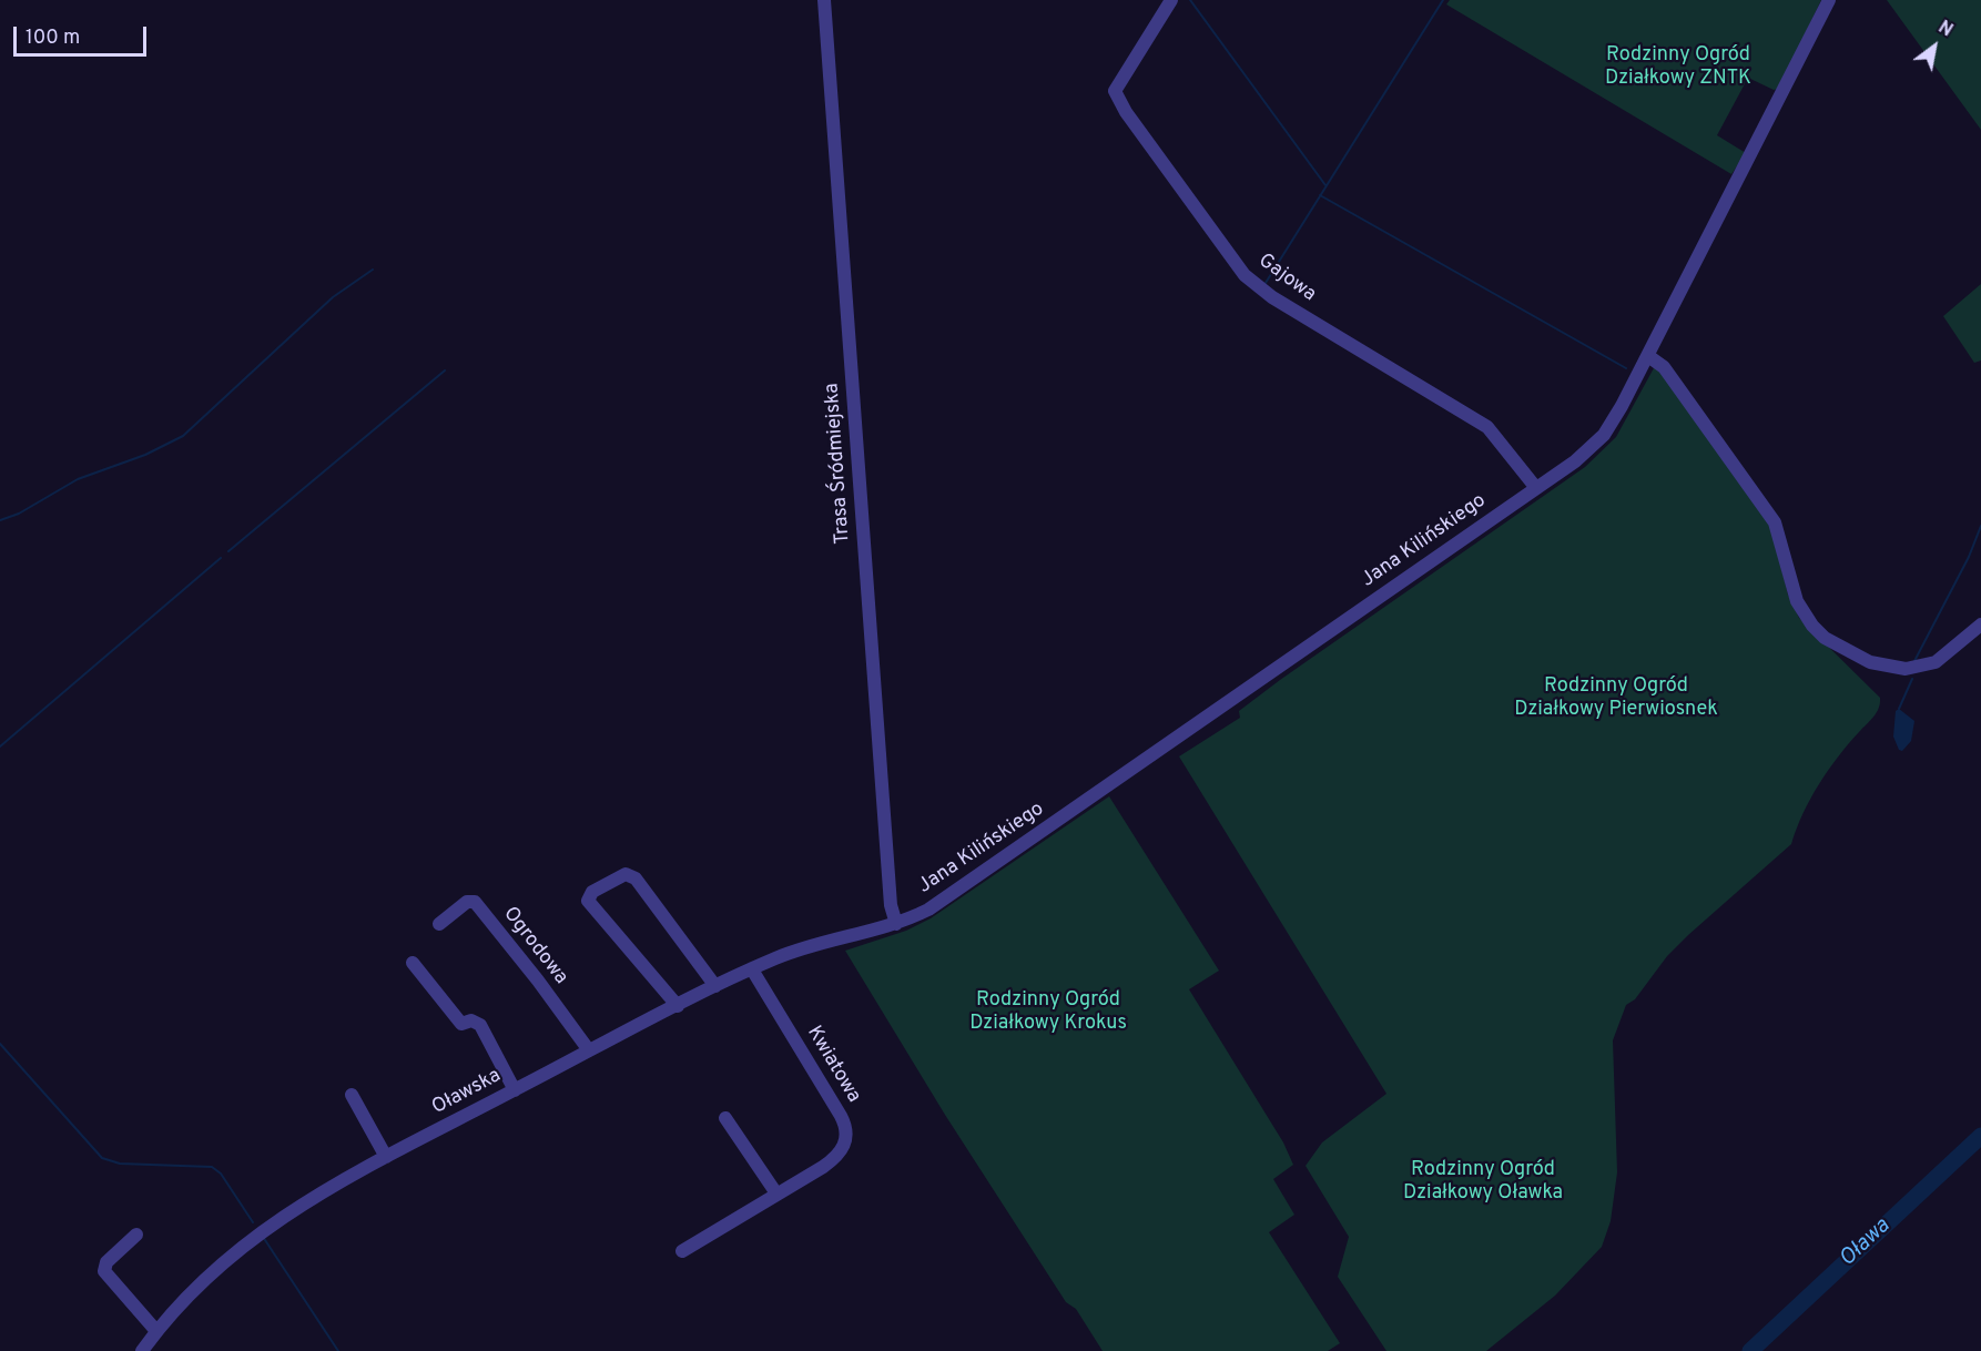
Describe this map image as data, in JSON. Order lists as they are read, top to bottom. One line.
{"streets":{"street":["Gajowa","Trasa Śródmiejska","Jana Kilińskiego","Ogrodowa","Kwiatowa","Oławska"]},"crossings":[["Gajowa","Jana Kilińskiego"],["Trasa Śródmiejska","Jana Kilińskiego"],["Jana Kilińskiego","Oławska"],["Ogrodowa","Oławska"],["Kwiatowa","Oławska"]],"water":["Oława"],"parks":["Rodzinny Ogród Działkowy ZNTK","Rodzinny Ogród Działkowy Pierwiosnek","Rodzinny Ogród Działkowy Krokus","Rodzinny Ogród Działkowy Oławka"],"scale_bar":"100 m","north":"top right"}
